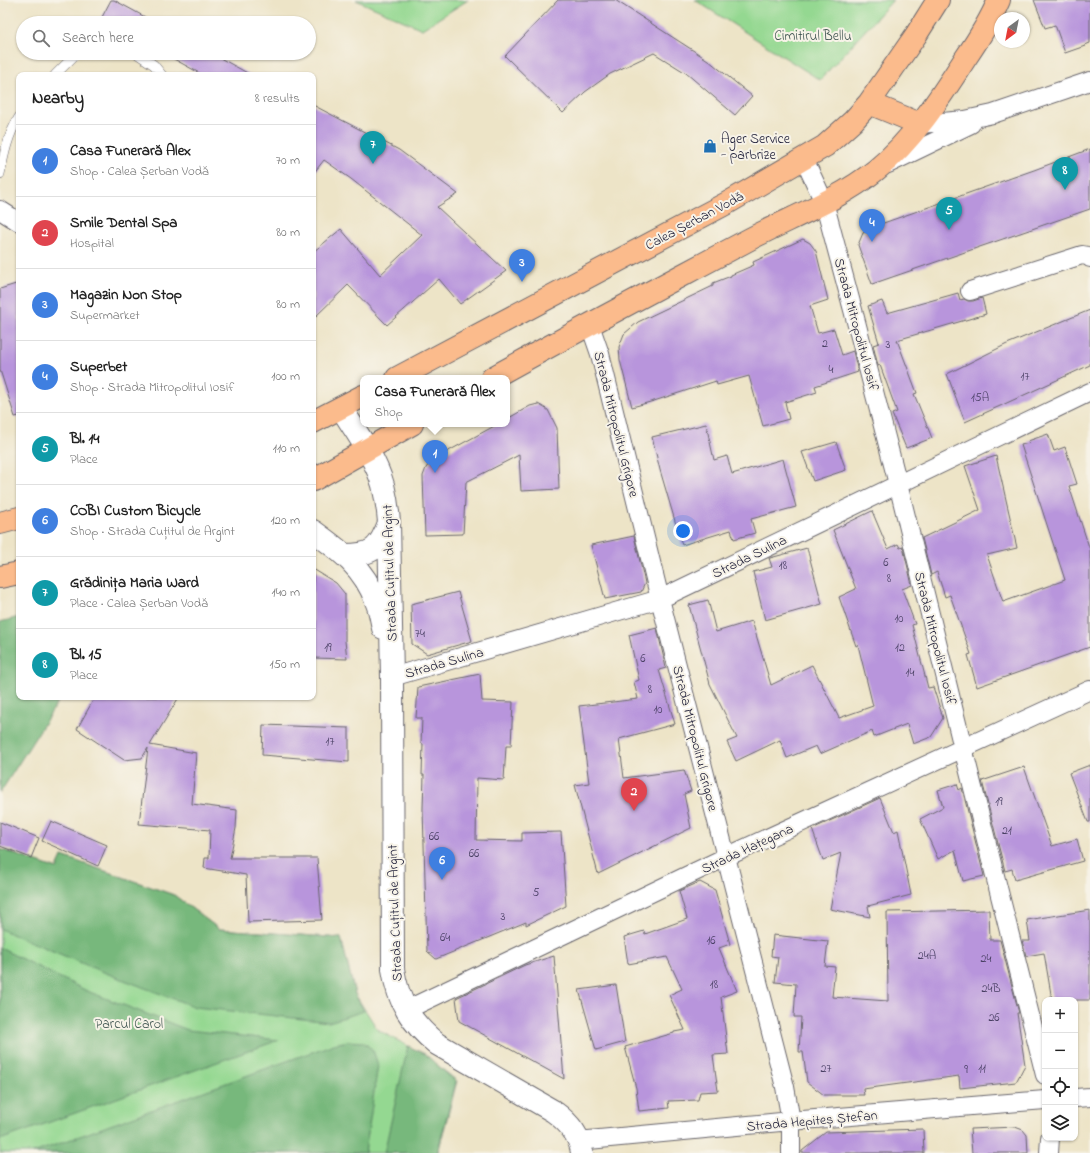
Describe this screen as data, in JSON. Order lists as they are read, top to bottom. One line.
{"streets":{"main road":["Calea Șerban Vodă"],"street":["Strada Mitropolitul Iosif","Strada Mitropolitul Grigore","Strada Sulina","Strada Cuțitul de Argint","Strada Hațegana","Strada Hepiteș Ștefan"]},"crossings":[["Calea Șerban Vodă","Strada Mitropolitul Iosif"],["Strada Mitropolitul Iosif","Strada Sulina"],["Strada Mitropolitul Iosif","Strada Hațegana"],["Strada Mitropolitul Grigore","Strada Sulina"],["Strada Mitropolitul Grigore","Strada Hațegana"],["Strada Mitropolitul Grigore","Strada Hepiteș Ștefan"],["Strada Sulina","Strada Cuțitul de Argint"],["Strada Cuțitul de Argint","Strada Hațegana"],["Strada Cuțitul de Argint","Strada Hepiteș Ștefan"]],"parks":["Cimitirul Bellu","Parcul Carol"],"places":{"shop":["Ager Service - parbrize"]},"house_numbers":["2","3","4","17","15A","6","18","8","10","74","19","12","6","14","8","10","17","19","21","66","66","5","3","64","16","24A","24","18","24B","26","27","11","9"],"north":"bottom left","page":{"search":"Search here","heading":["Nearby","8 results"],"list":[{"mark":"1","name":"Casa Funerară Alex","note":"Shop · Calea Șerban Vodă","value":"70 m"},{"mark":"2","name":"Smile Dental Spa","note":"Hospital","value":"80 m"},{"mark":"3","name":"Magazin Non Stop","note":"Supermarket","value":"80 m"},{"mark":"4","name":"Superbet","note":"Shop · Strada Mitropolitul Iosif","value":"100 m"},{"mark":"5","name":"Bl. 14","note":"Place","value":"110 m"},{"mark":"6","name":"COBI Custom Bicycle","note":"Shop · Strada Cuțitul de Argint","value":"120 m"},{"mark":"7","name":"Grădinița Maria Ward","note":"Place · Calea Șerban Vodă","value":"140 m"},{"mark":"8","name":"Bl. 15","note":"Place","value":"150 m"}],"pins":["7","8","5","4","3","1","2","6"],"popup":["Casa Funerară Alex","Shop"],"map_buttons":["+","−"]}}
